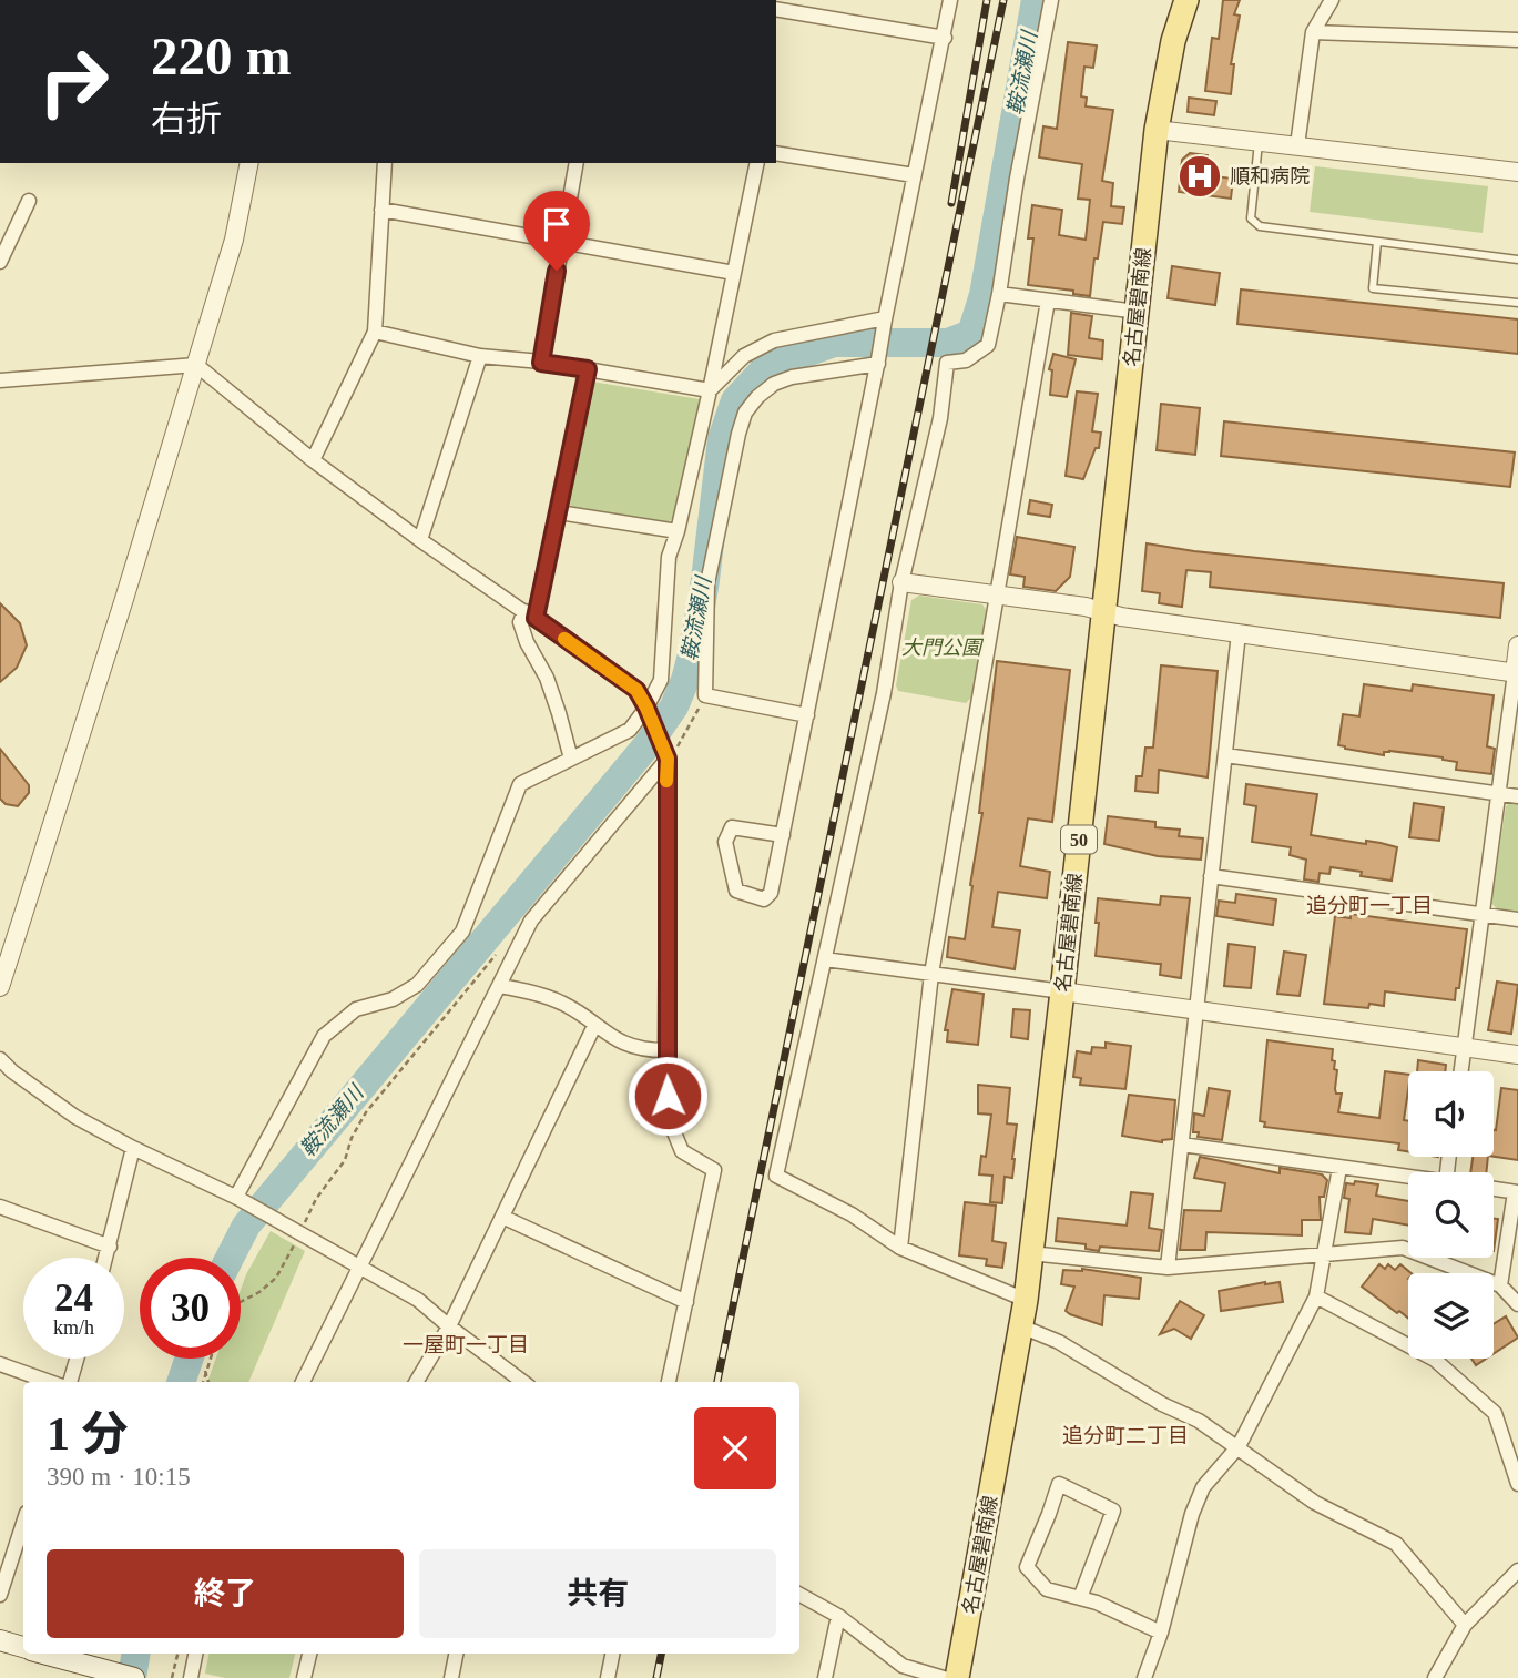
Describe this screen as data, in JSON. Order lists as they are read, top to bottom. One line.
{"streets":{"main road":["名古屋碧南線","50"]},"districts":["追分町一丁目","一屋町一丁目","追分町二丁目"],"water":["鞍流瀬川"],"parks":["大門公園"],"places":{"hospital":["順和病院"]},"page":{"turn":["220 m","右折"],"speed":"24 km/h","limit":"30","heading":["1 分","390 m · 10:15"],"buttons":["終了","共有"]}}
